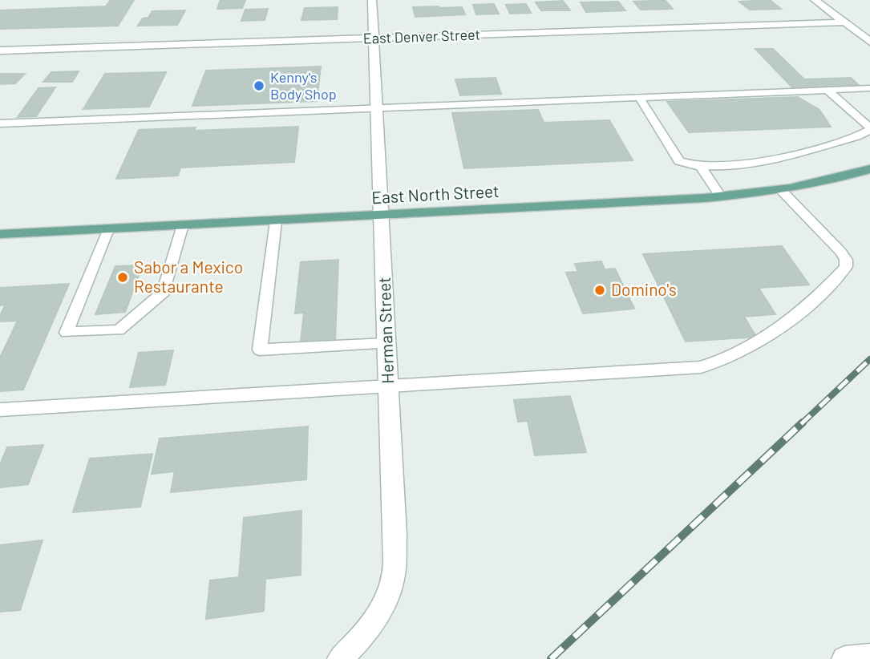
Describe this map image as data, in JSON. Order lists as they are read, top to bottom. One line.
{"streets":{"main road":["East North Street"],"street":["East Denver Street","Herman Street"]},"crossings":[["East Denver Street","Herman Street"],["East North Street","Herman Street"]],"places":["Kenny's Body Shop","Sabor a Mexico Restaurante","Domino's"]}
